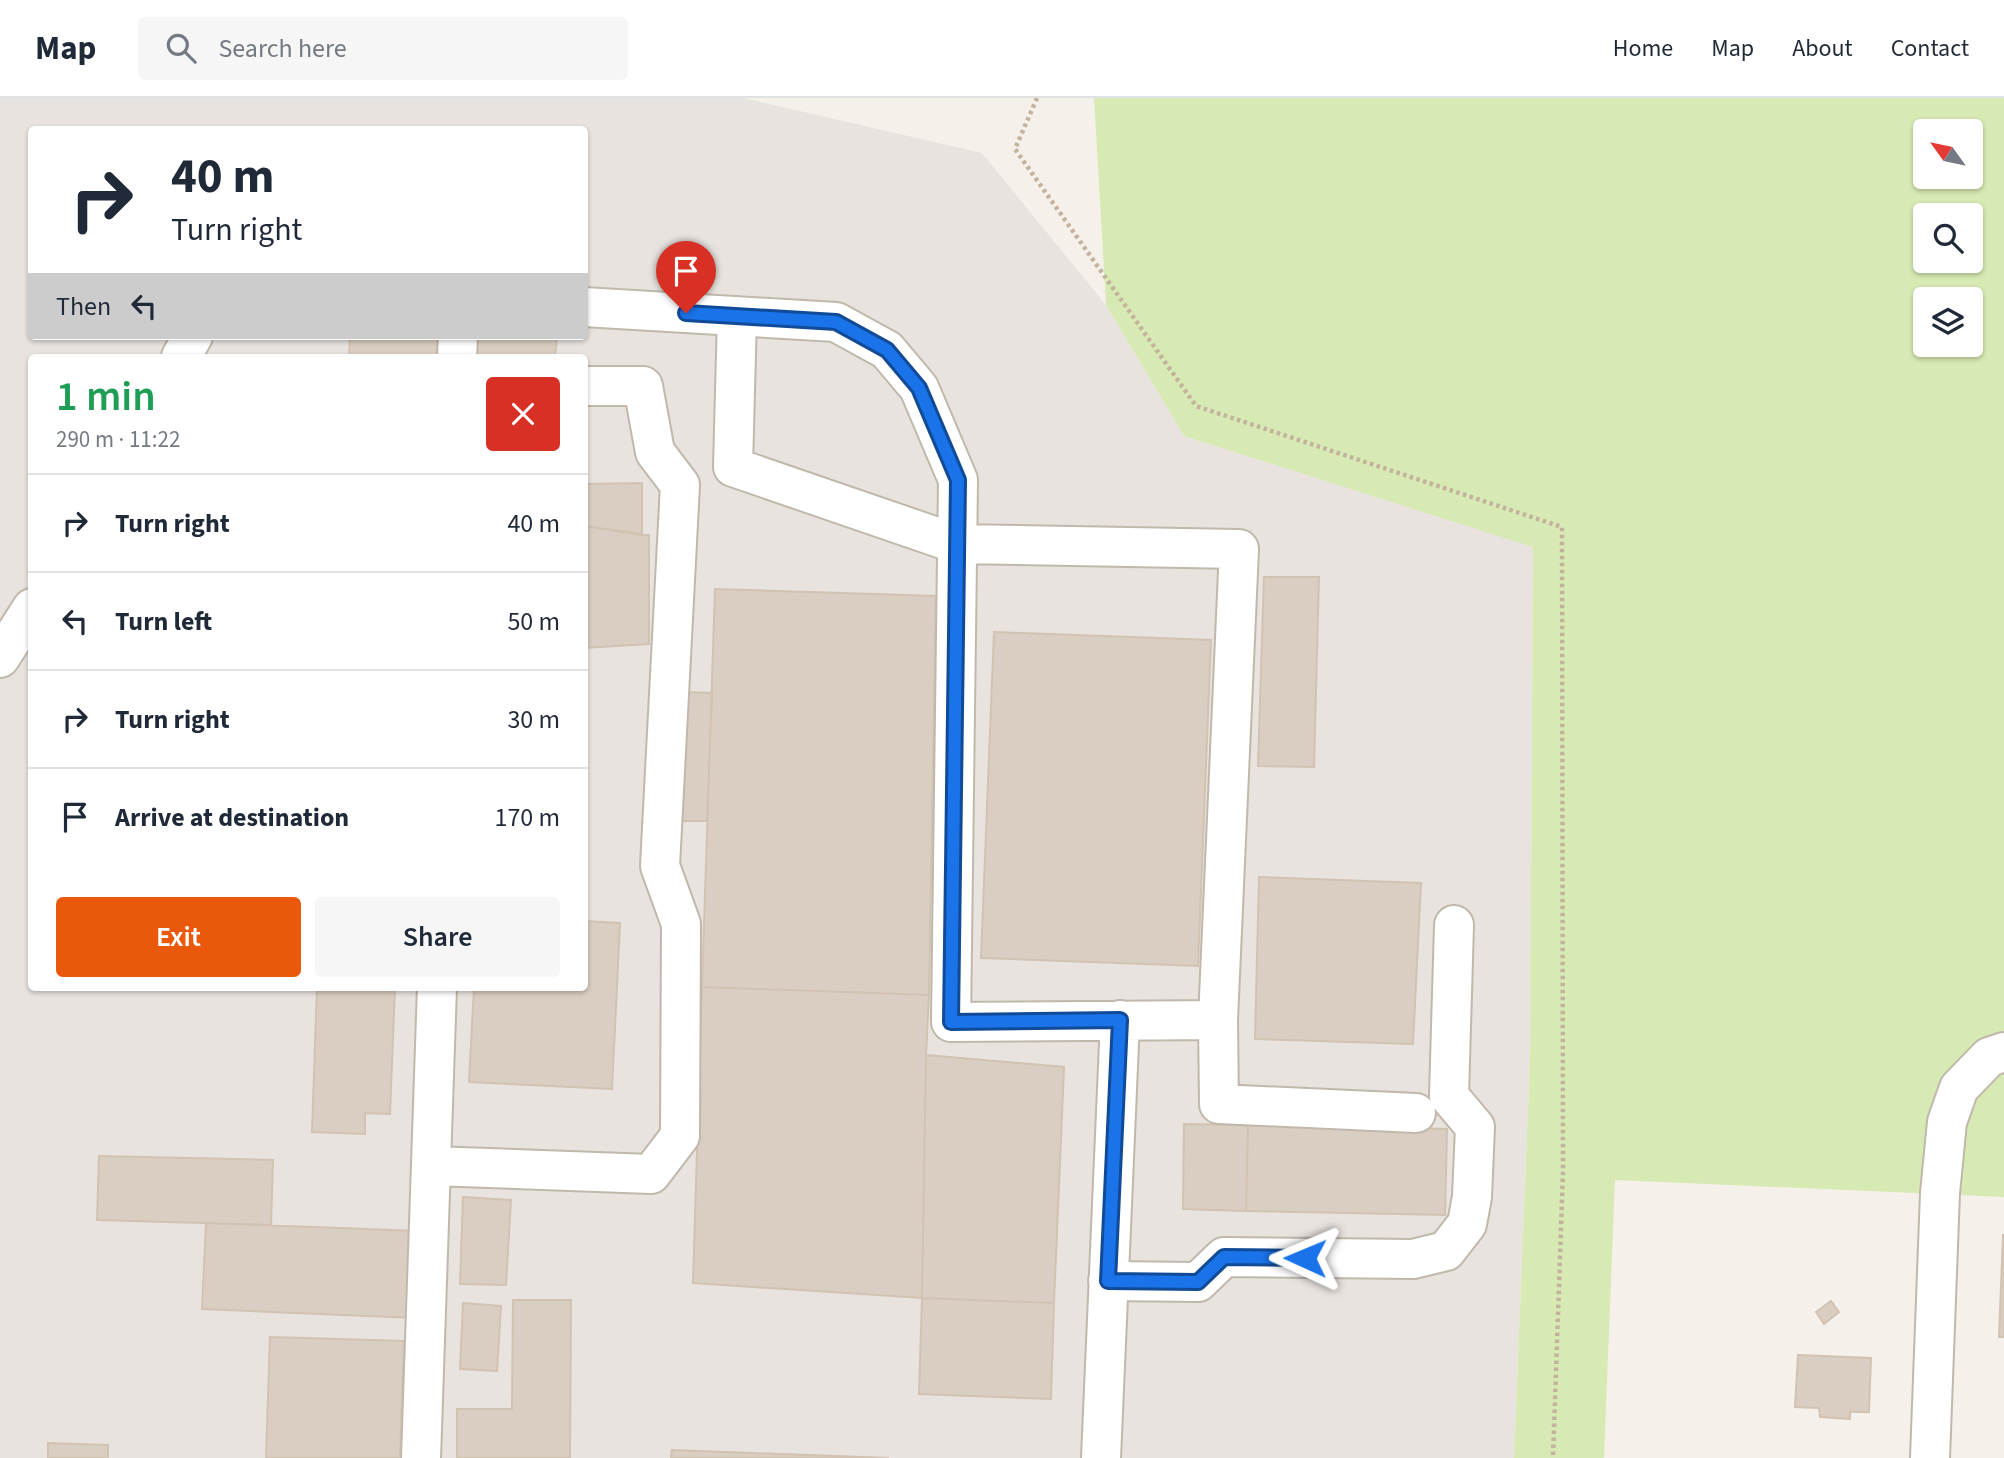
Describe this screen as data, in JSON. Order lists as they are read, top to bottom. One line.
{"north":"top left","page":{"header":"Map","search":"Search here","nav":["Home","Map","About","Contact"],"turn":["40 m","Turn right"],"then":"Then","heading":["1 min","290 m · 11:22"],"list":[{"name":"Turn right","value":"40 m"},{"name":"Turn left","value":"50 m"},{"name":"Turn right","value":"30 m"},{"name":"Arrive at destination","value":"170 m"}],"buttons":["Exit","Share"]}}
